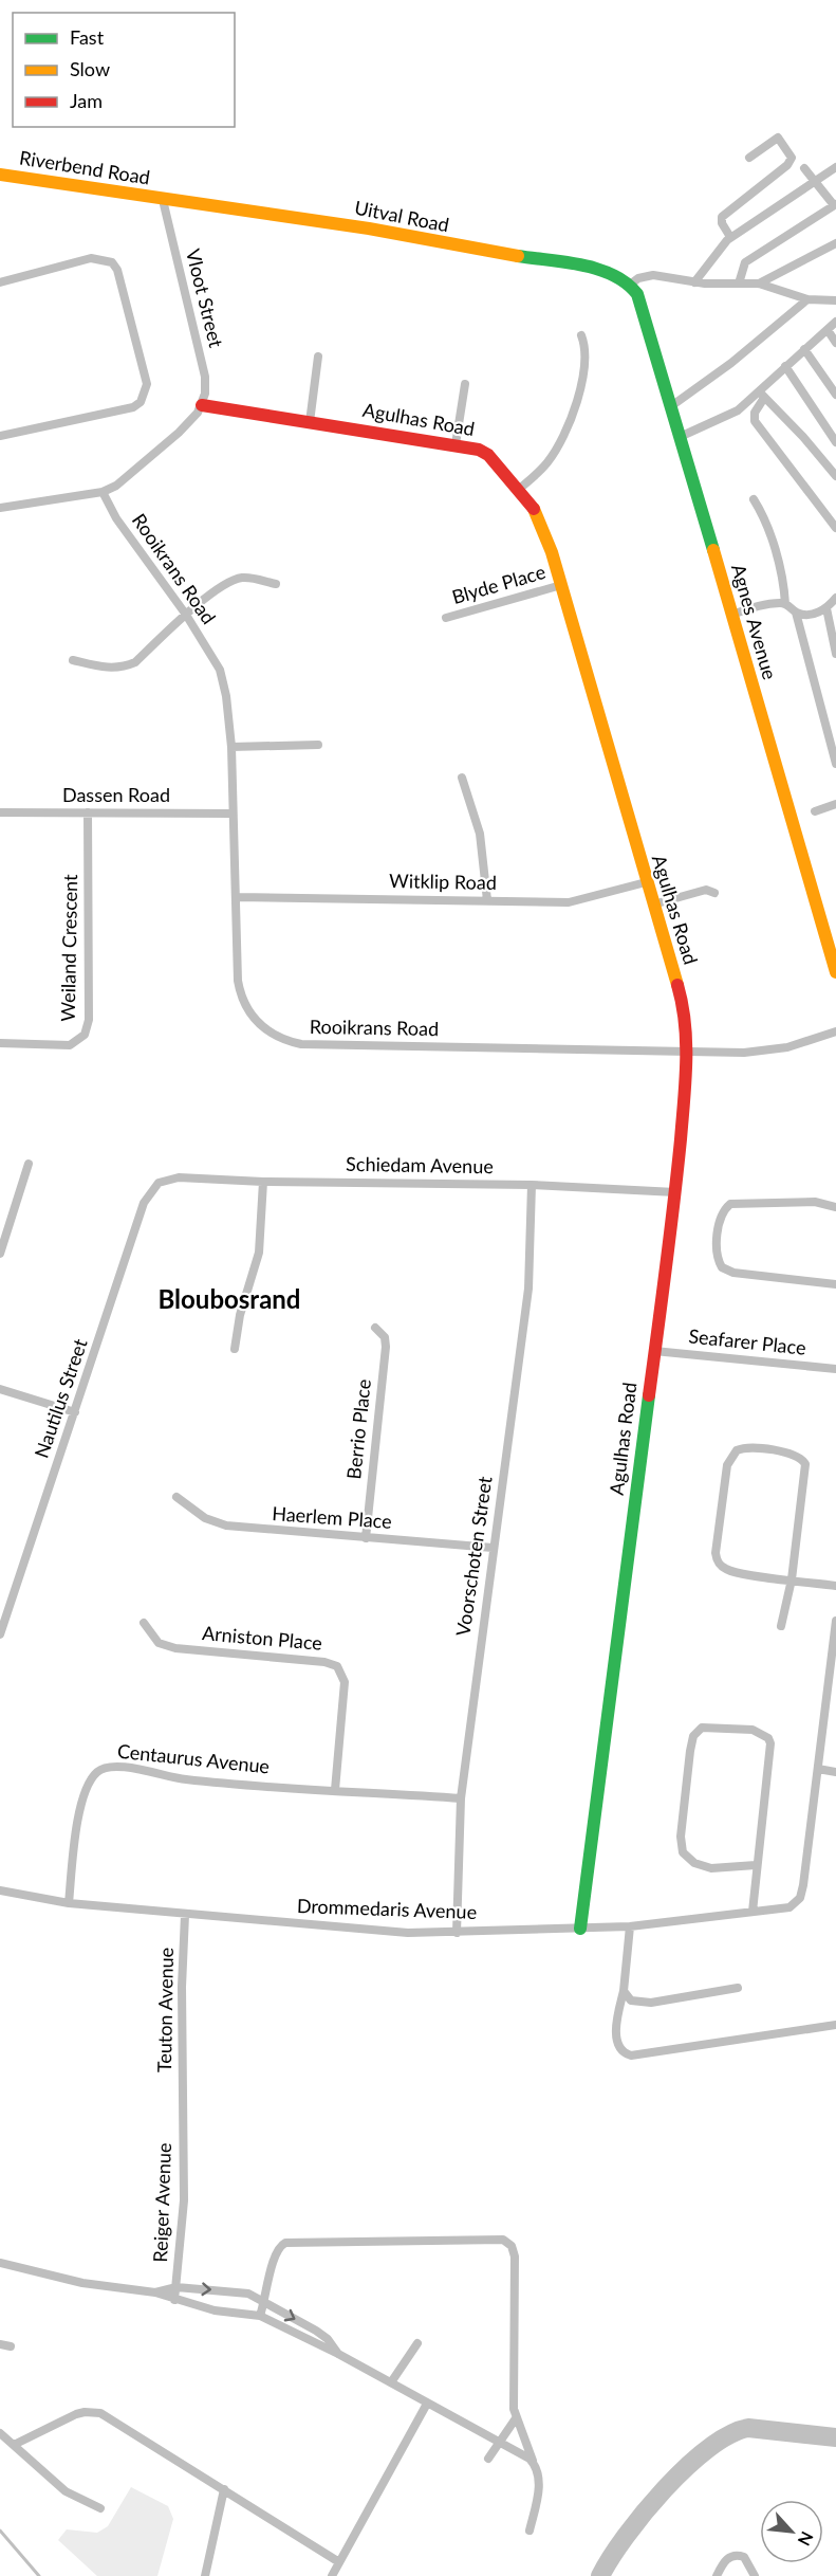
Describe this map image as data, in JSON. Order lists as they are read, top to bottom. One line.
{"streets":{"street":["Riverbend Road","Uitval Road","Vloot Street","Agulhas Road","Rooikrans Road","Blyde Place","Agnes Avenue","Dassen Road","Witklip Road","Weiland Crescent","Schiedam Avenue","Seafarer Place","Nautilus Street","Berrio Place","Haerlem Place","Voorschoten Street","Arniston Place","Centaurus Avenue","Drommedaris Avenue","Teuton Avenue","Reiger Avenue"]},"crossings":[["Riverbend Road","Uitval Road"],["Riverbend Road","Vloot Street"],["Uitval Road","Vloot Street"],["Uitval Road","Agnes Avenue"],["Vloot Street","Agulhas Road"],["Agulhas Road","Rooikrans Road"],["Agulhas Road","Blyde Place"],["Agulhas Road","Witklip Road"],["Agulhas Road","Schiedam Avenue"],["Agulhas Road","Seafarer Place"],["Agulhas Road","Drommedaris Avenue"],["Rooikrans Road","Dassen Road"],["Rooikrans Road","Witklip Road"],["Dassen Road","Weiland Crescent"],["Schiedam Avenue","Nautilus Street"],["Schiedam Avenue","Voorschoten Street"],["Berrio Place","Haerlem Place"],["Haerlem Place","Voorschoten Street"],["Voorschoten Street","Centaurus Avenue"],["Voorschoten Street","Drommedaris Avenue"],["Arniston Place","Centaurus Avenue"],["Centaurus Avenue","Drommedaris Avenue"],["Drommedaris Avenue","Teuton Avenue"],["Teuton Avenue","Reiger Avenue"]],"districts":["Bloubosrand"],"legend":["Fast","Slow","Jam"],"north":"bottom right"}
